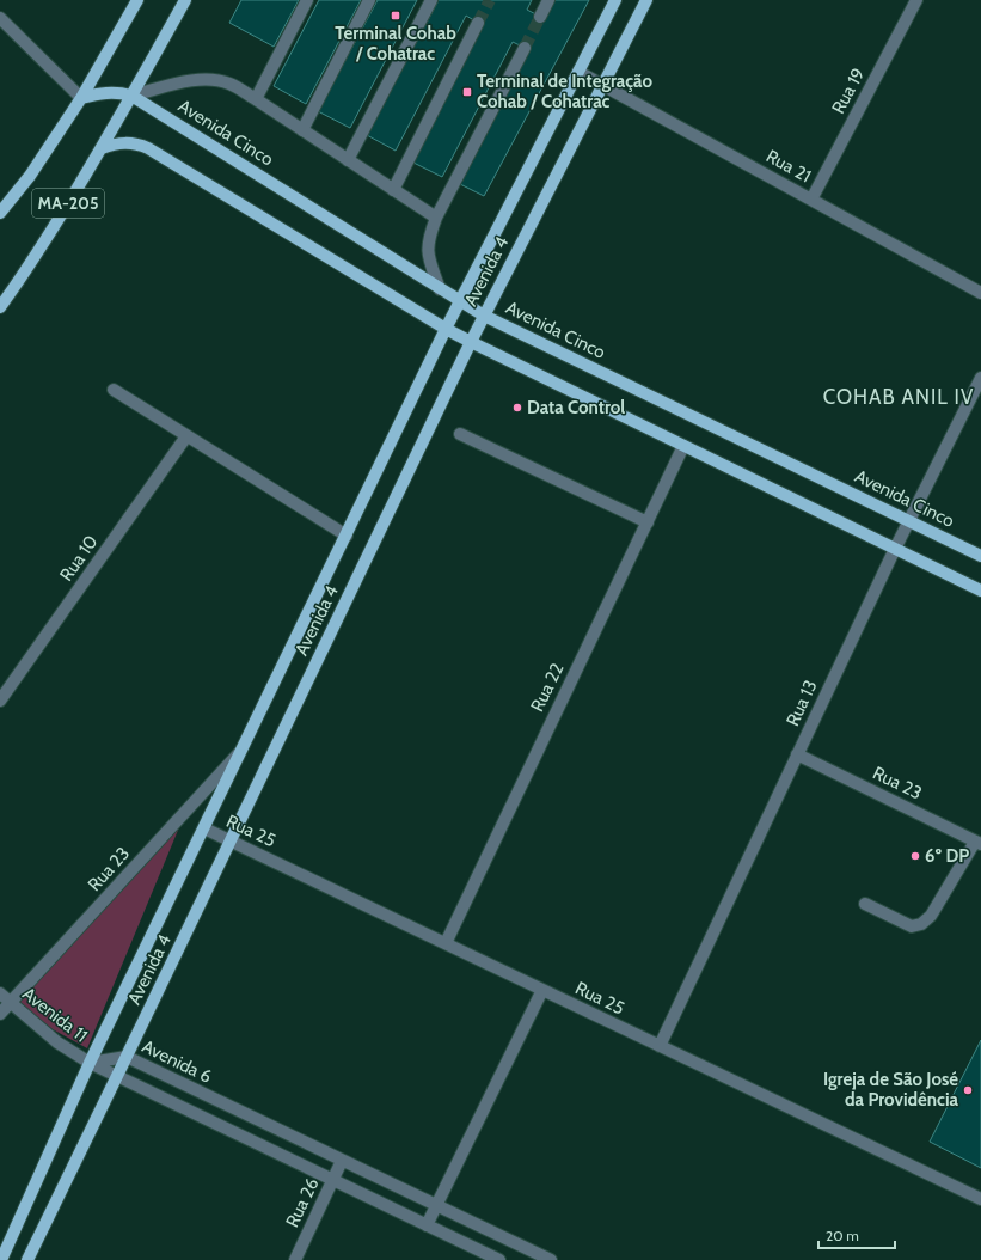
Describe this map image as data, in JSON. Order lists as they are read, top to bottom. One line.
{"streets":{"main road":["Avenida Cinco","MA-205","Avenida 4"],"street":["Rua 19","Rua 21","Rua 10","Rua 22","Rua 13","Rua 23","Rua 25","Avenida 11","Avenida 6","Rua 26"]},"crossings":[["Rua 19","Rua 21"],["Avenida Cinco","MA-205"],["Avenida Cinco","Avenida 4"],["Avenida Cinco","Rua 13"],["Rua 21","Avenida 4"],["Avenida 4","Rua 23"],["Avenida 4","Rua 25"],["Avenida 4","Avenida 11"],["Avenida 4","Avenida 6"],["Rua 22","Rua 25"],["Rua 13","Rua 23"],["Rua 13","Rua 25"],["Rua 23","Avenida 11"],["Avenida 11","Avenida 6"],["Avenida 6","Rua 26"]],"districts":["COHAB ANIL IV"],"places":{"transit":["Terminal Cohab / Cohatrac","Terminal de Integração Cohab / Cohatrac"],"other":["Data Control","6º DP","Igreja de São José da Providência"]},"scale_bar":"20 m"}
